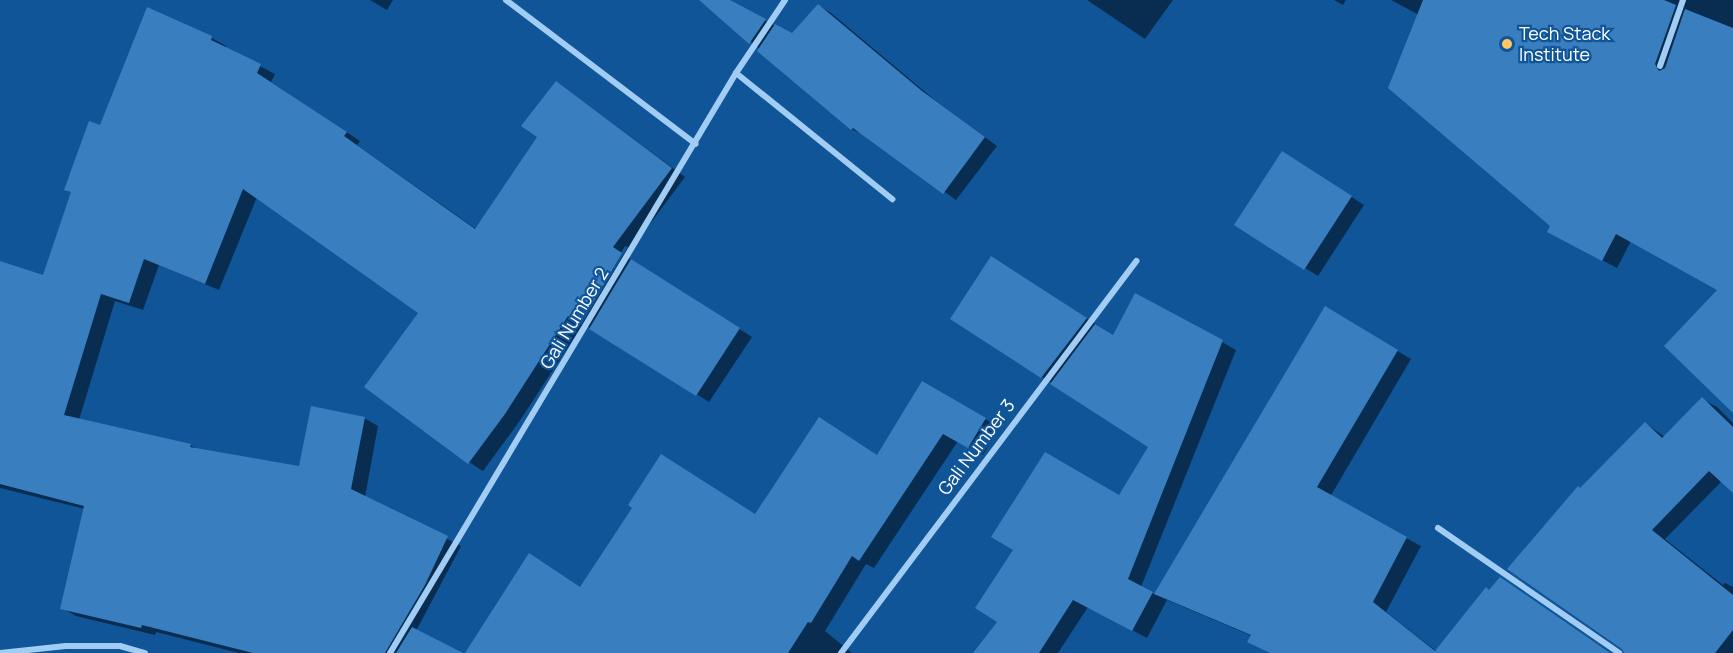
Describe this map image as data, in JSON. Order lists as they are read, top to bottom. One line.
{"streets":{"street":["Gali Number 2","Gali Number 3"]},"places":["Tech Stack Institute"]}
